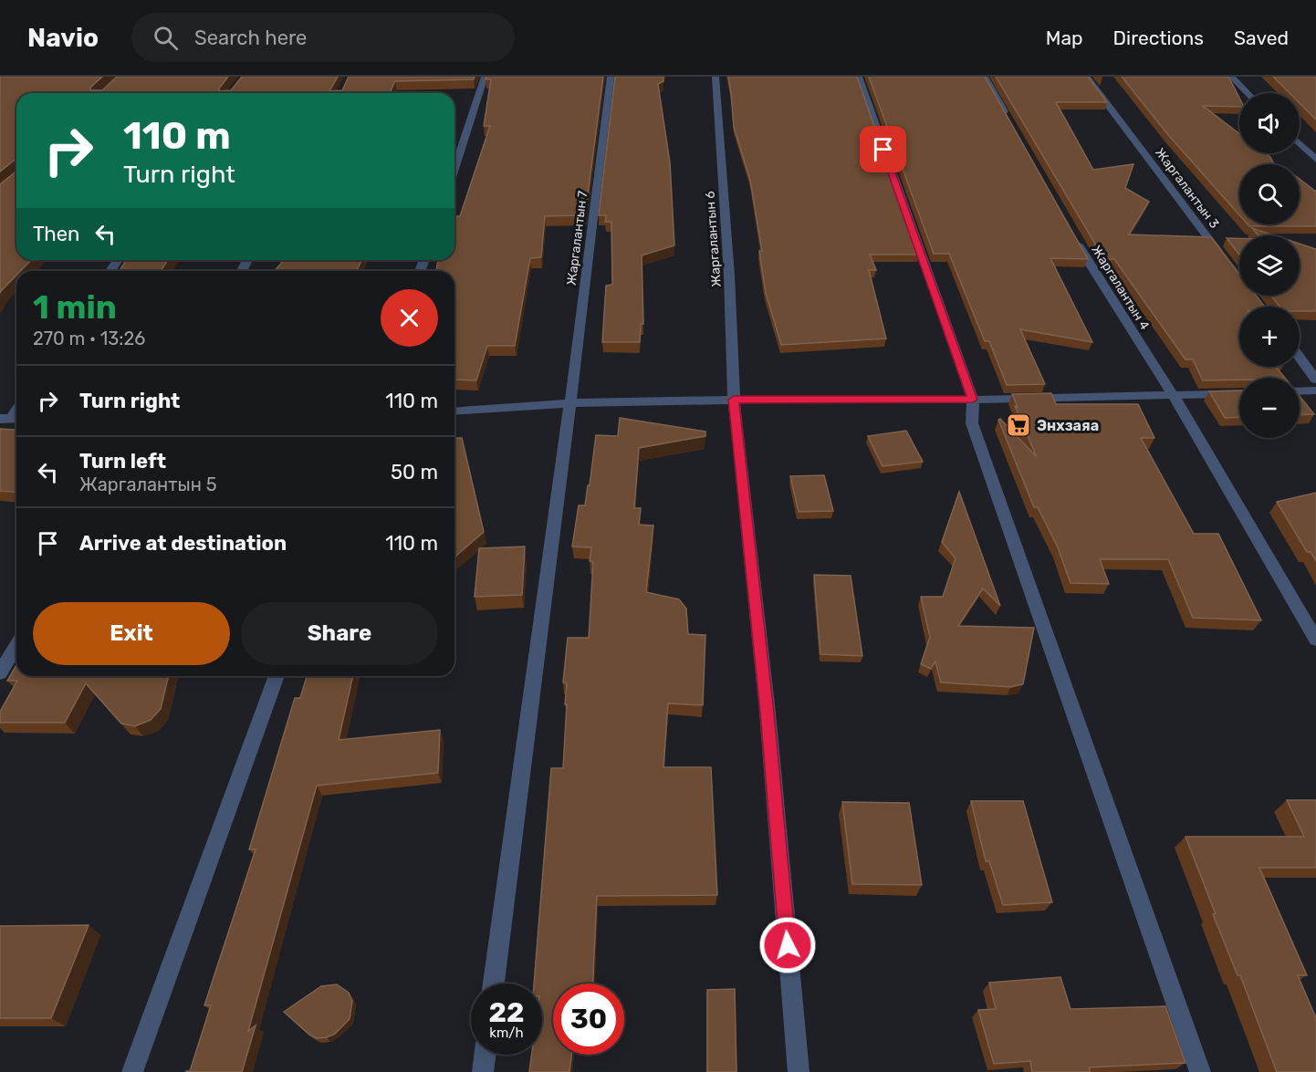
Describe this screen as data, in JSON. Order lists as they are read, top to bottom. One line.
{"streets":{"street":["Жаргалантын 3","Жаргалантын 7","Жаргалантын 6","Жаргалантын 4"]},"places":{"supermarket":["Энхзаяа"]},"page":{"header":"Navio","search":"Search here","nav":["Map","Directions","Saved"],"map_buttons":["+","−"],"turn":["110 m","Turn right"],"then":"Then","heading":["1 min","270 m · 13:26"],"list":[{"name":"Turn right","value":"110 m"},{"name":"Turn left","note":"Жаргалантын 5","value":"50 m"},{"name":"Arrive at destination","value":"110 m"}],"buttons":["Exit","Share"],"speed":"22 km/h","limit":"30"}}
